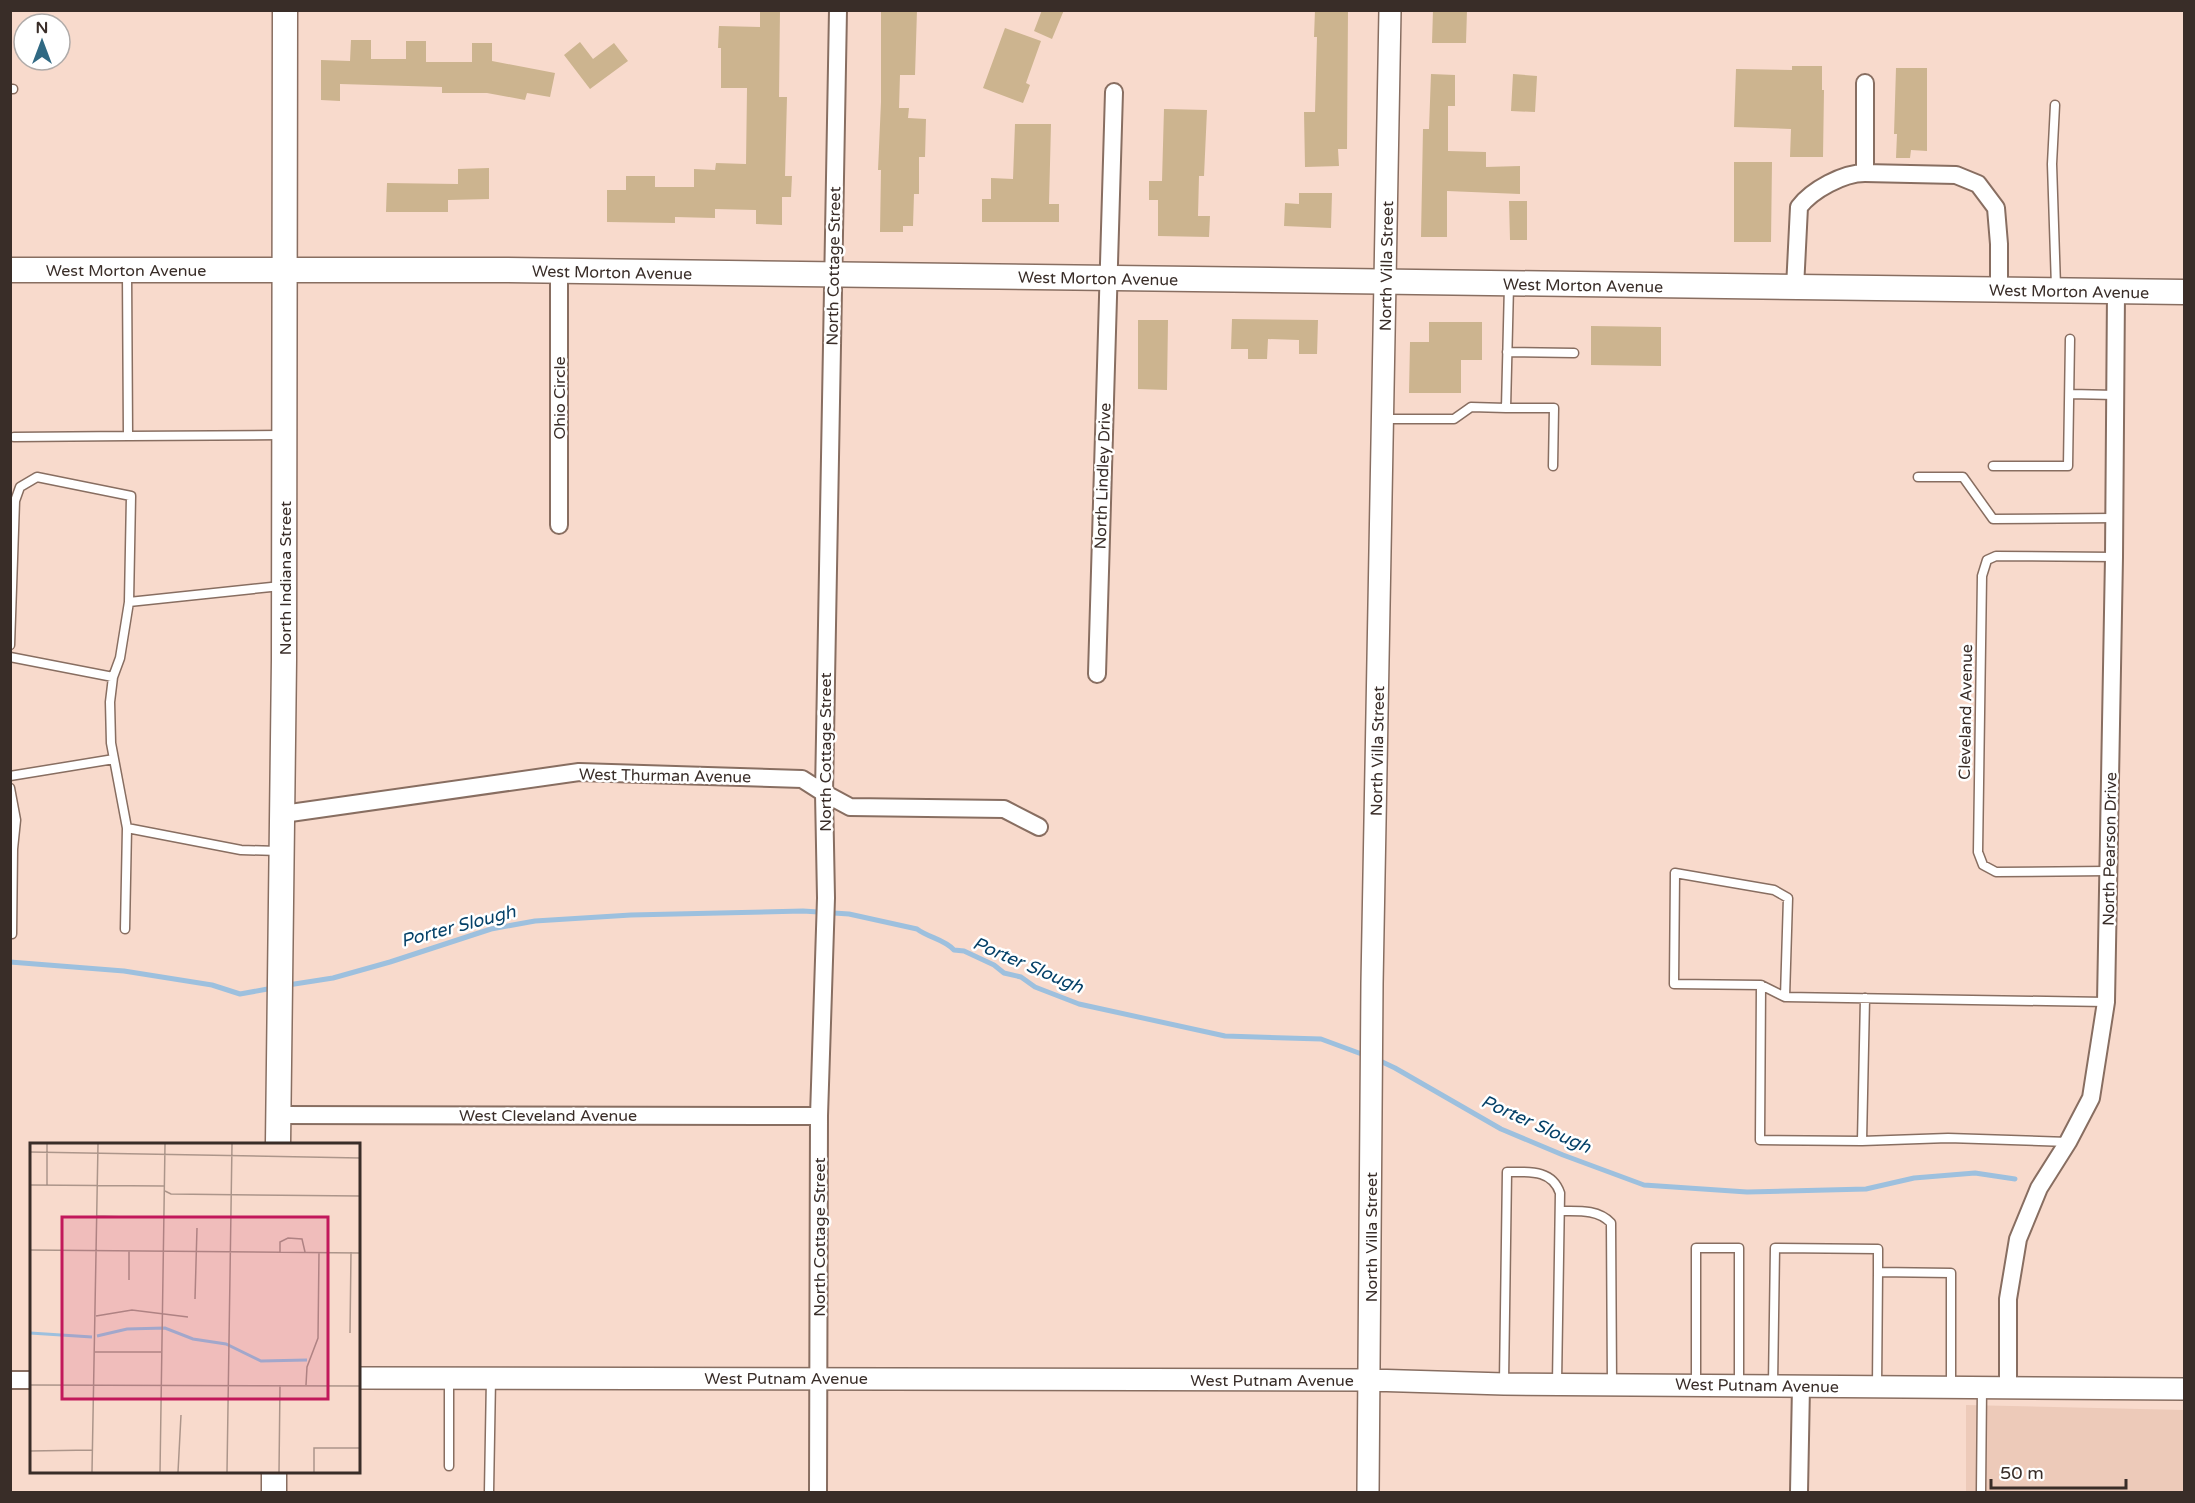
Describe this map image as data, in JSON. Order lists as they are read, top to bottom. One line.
{"streets":{"main road":["West Morton Avenue","North Indiana Street"],"street":["North Cottage Street","North Villa Street","Ohio Circle","North Lindley Drive","West Thurman Avenue","North Pearson Drive","West Cleveland Avenue","West Putnam Avenue"],"lane":["Cleveland Avenue"]},"crossings":[["North Cottage Street","West Morton Avenue"],["North Cottage Street","West Thurman Avenue"],["North Cottage Street","West Cleveland Avenue"],["North Cottage Street","West Putnam Avenue"],["North Villa Street","West Morton Avenue"],["North Villa Street","West Putnam Avenue"],["West Morton Avenue","Ohio Circle"],["West Morton Avenue","North Lindley Drive"],["West Morton Avenue","North Indiana Street"],["West Morton Avenue","North Pearson Drive"],["North Indiana Street","West Thurman Avenue"],["North Indiana Street","West Cleveland Avenue"],["Cleveland Avenue","North Pearson Drive"],["North Pearson Drive","West Putnam Avenue"]],"water":["Porter Slough"],"scale_bar":"50 m","north":"top"}
